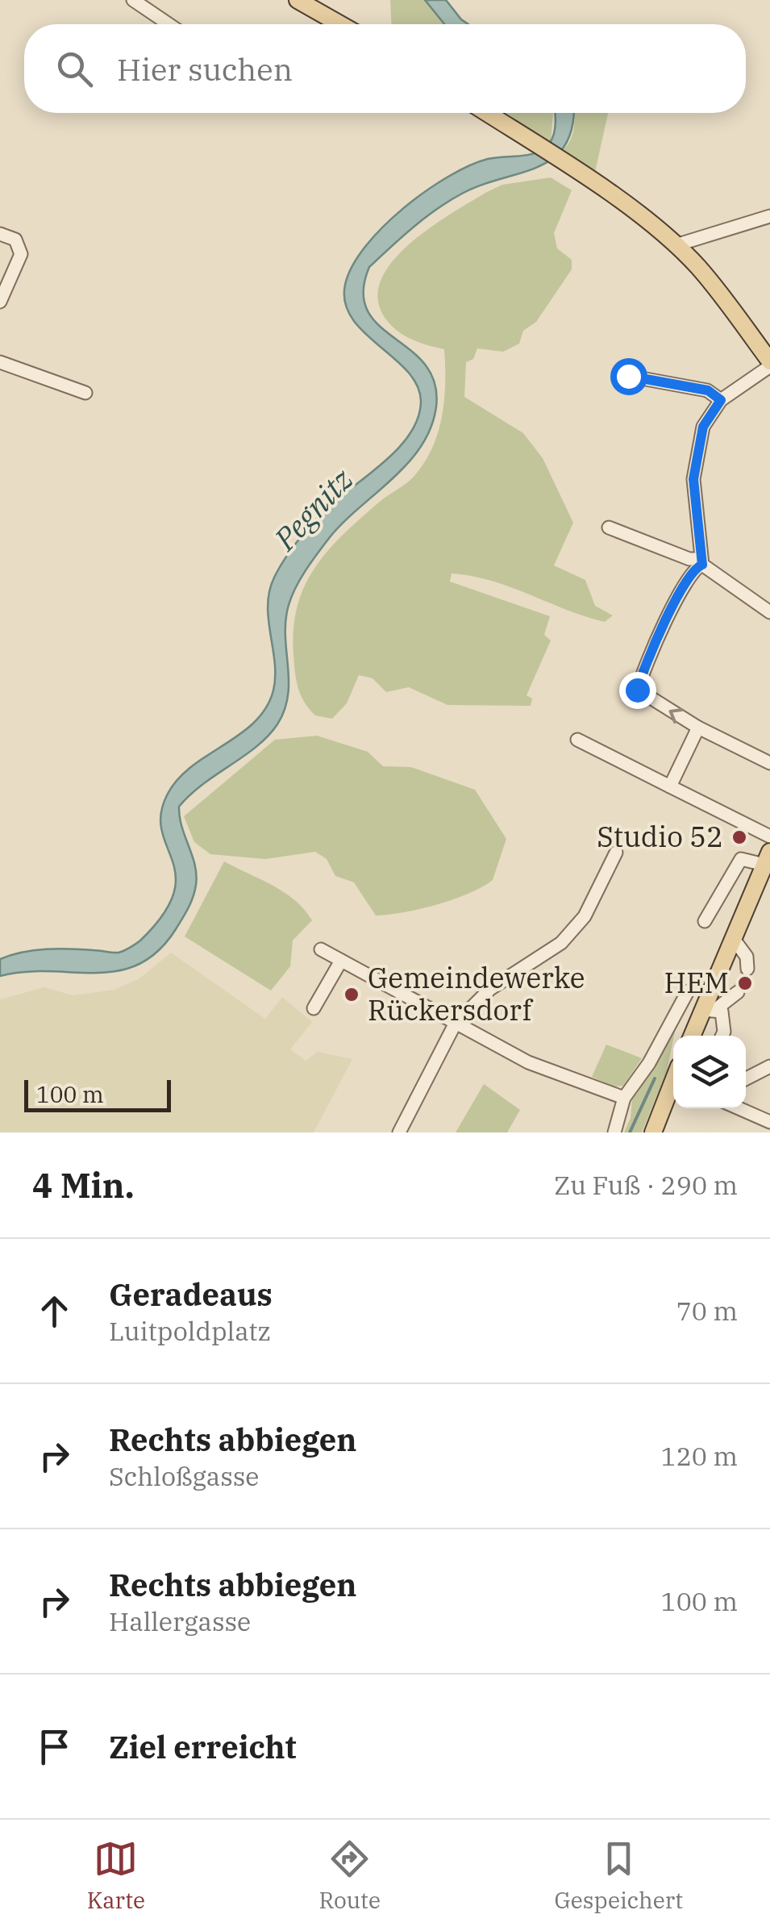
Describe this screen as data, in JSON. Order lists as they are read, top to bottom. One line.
{"water":["Pegnitz"],"places":["Studio 52","HEM","Gemeindewerke Rückersdorf"],"scale_bar":"100 m","page":{"search":"Hier suchen","scale":"100 m","heading":["4 Min.","Zu Fuß · 290 m"],"list":[["Geradeaus","Luitpoldplatz","70 m"],["Rechts abbiegen","Schloßgasse","120 m"],["Rechts abbiegen","Hallergasse","100 m"],"Ziel erreicht"],"nav":["Karte","Route","Gespeichert"]}}
